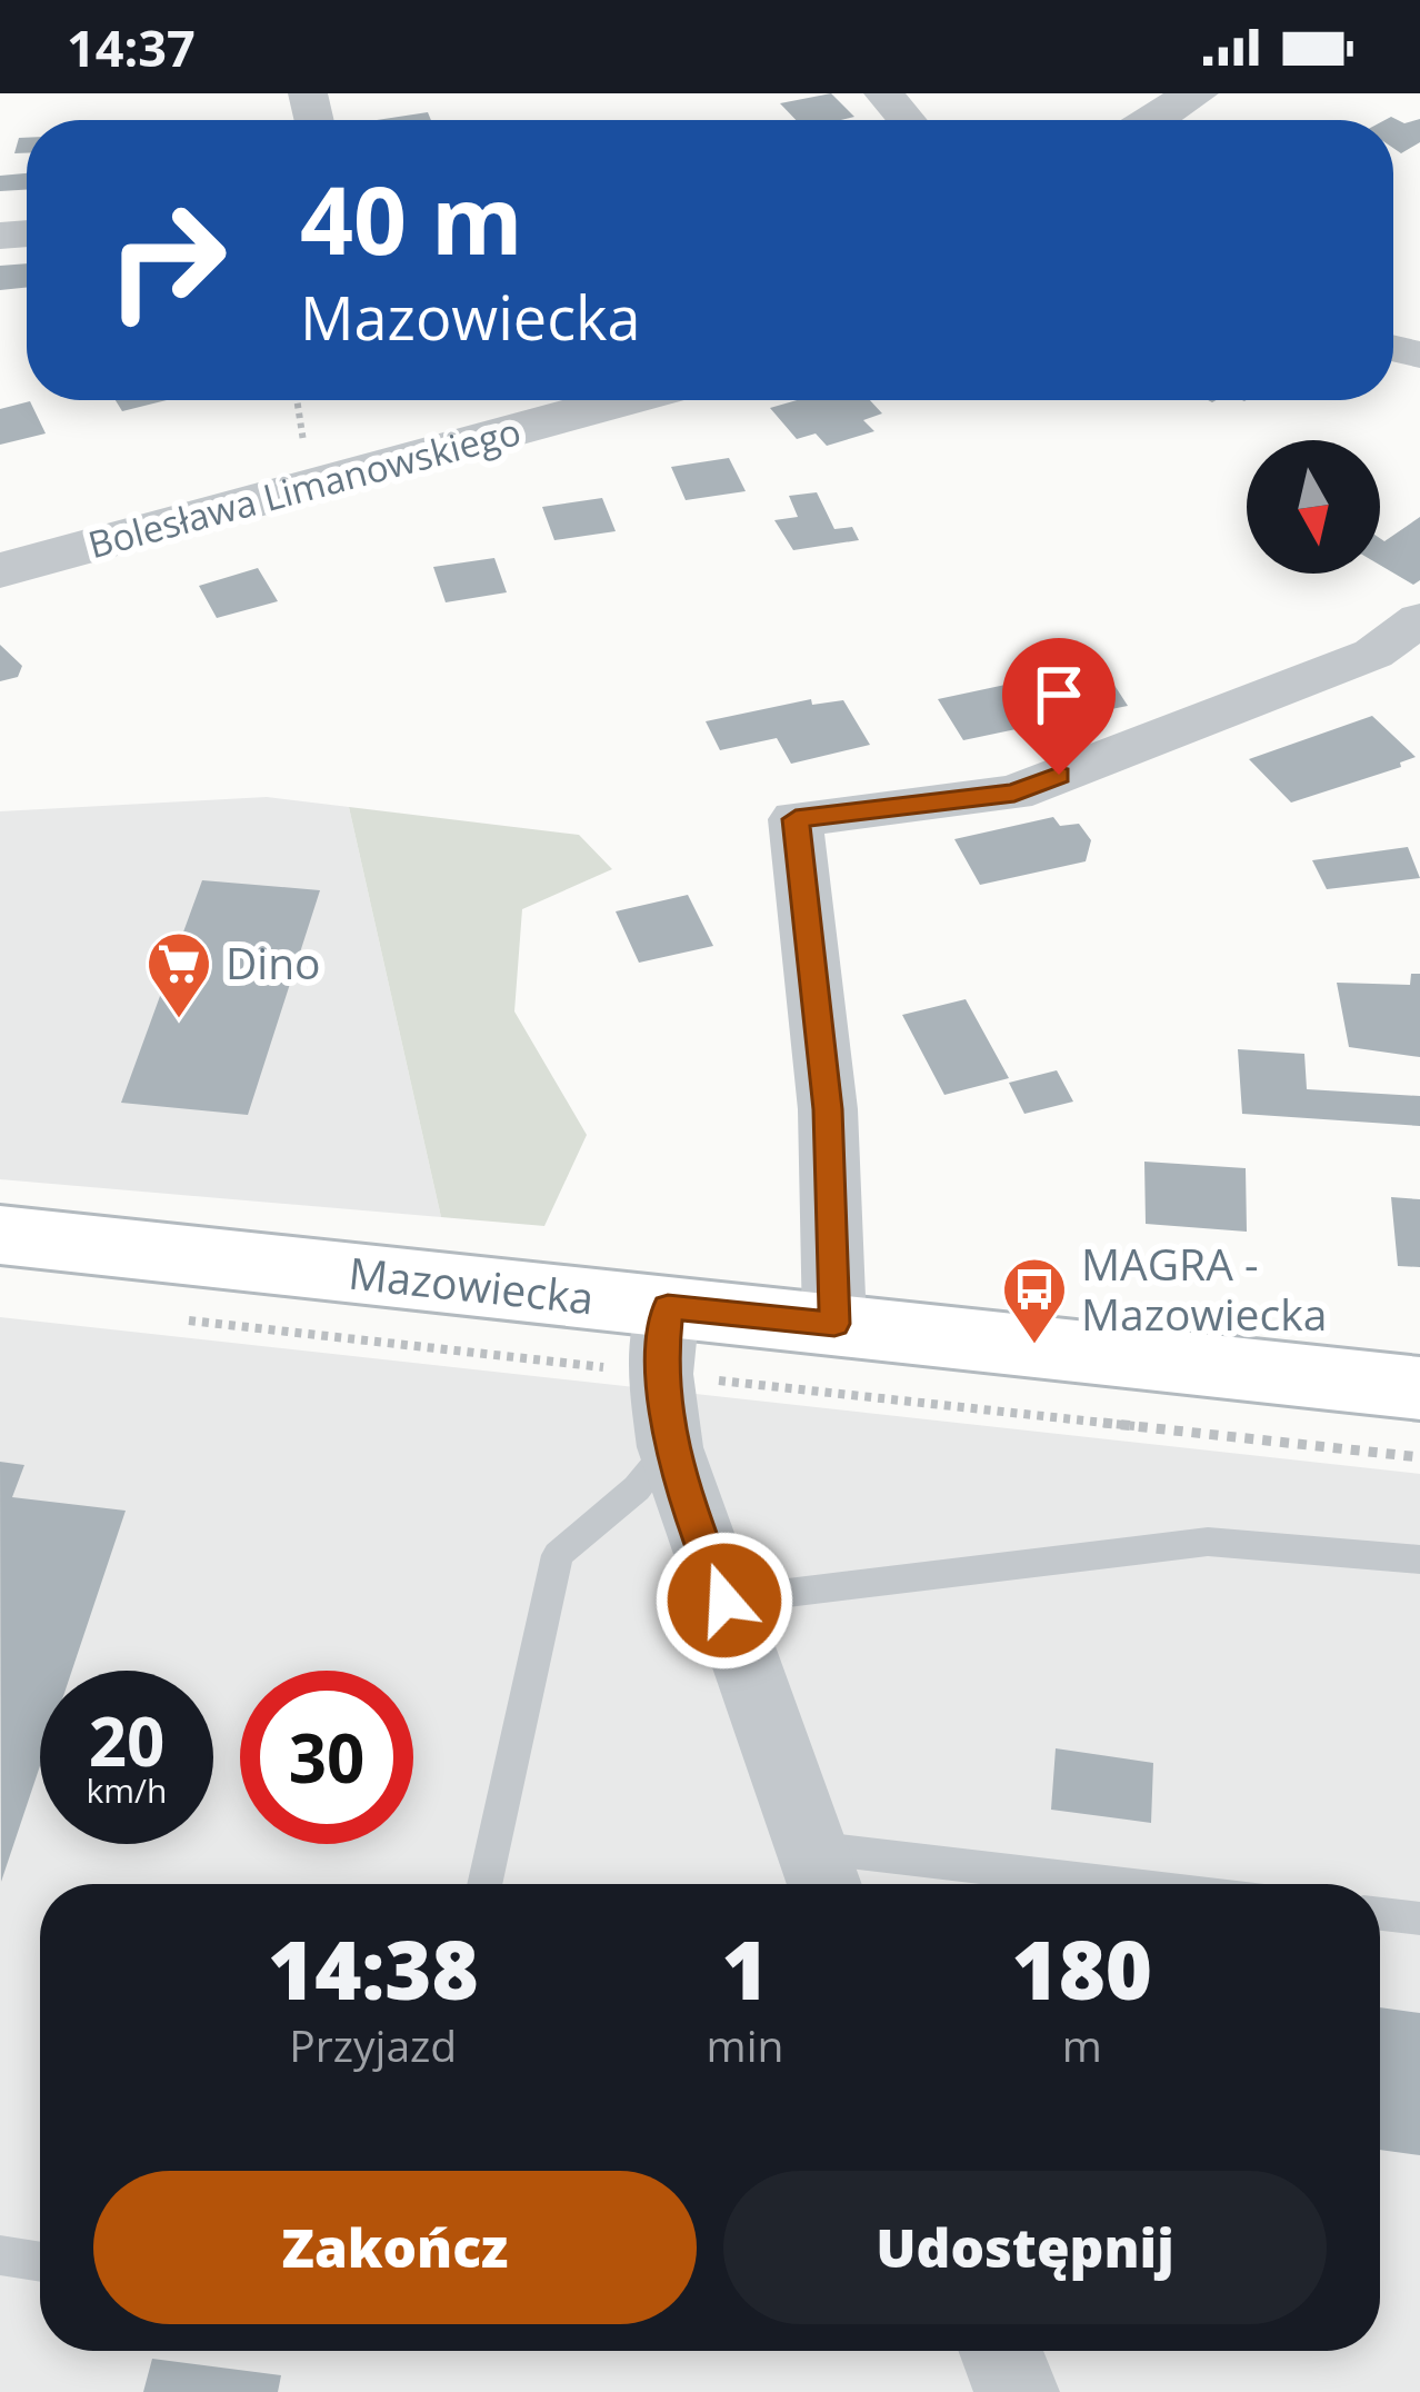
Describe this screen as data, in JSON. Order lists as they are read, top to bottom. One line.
{"streets":{"main road":["Mazowiecka"],"street":["Bolesława Limanowskiego"]},"places":{"supermarket":["Dino"],"bus stop":["MAGRA - Mazowiecka"]},"north":"bottom","page":{"status":"14:37","turn":["40 m","Mazowiecka"],"speed":"20 km/h","limit":"30","eta":["14:38","Przyjazd","1","min","180","m"],"buttons":["Zakończ","Udostępnij"]}}
